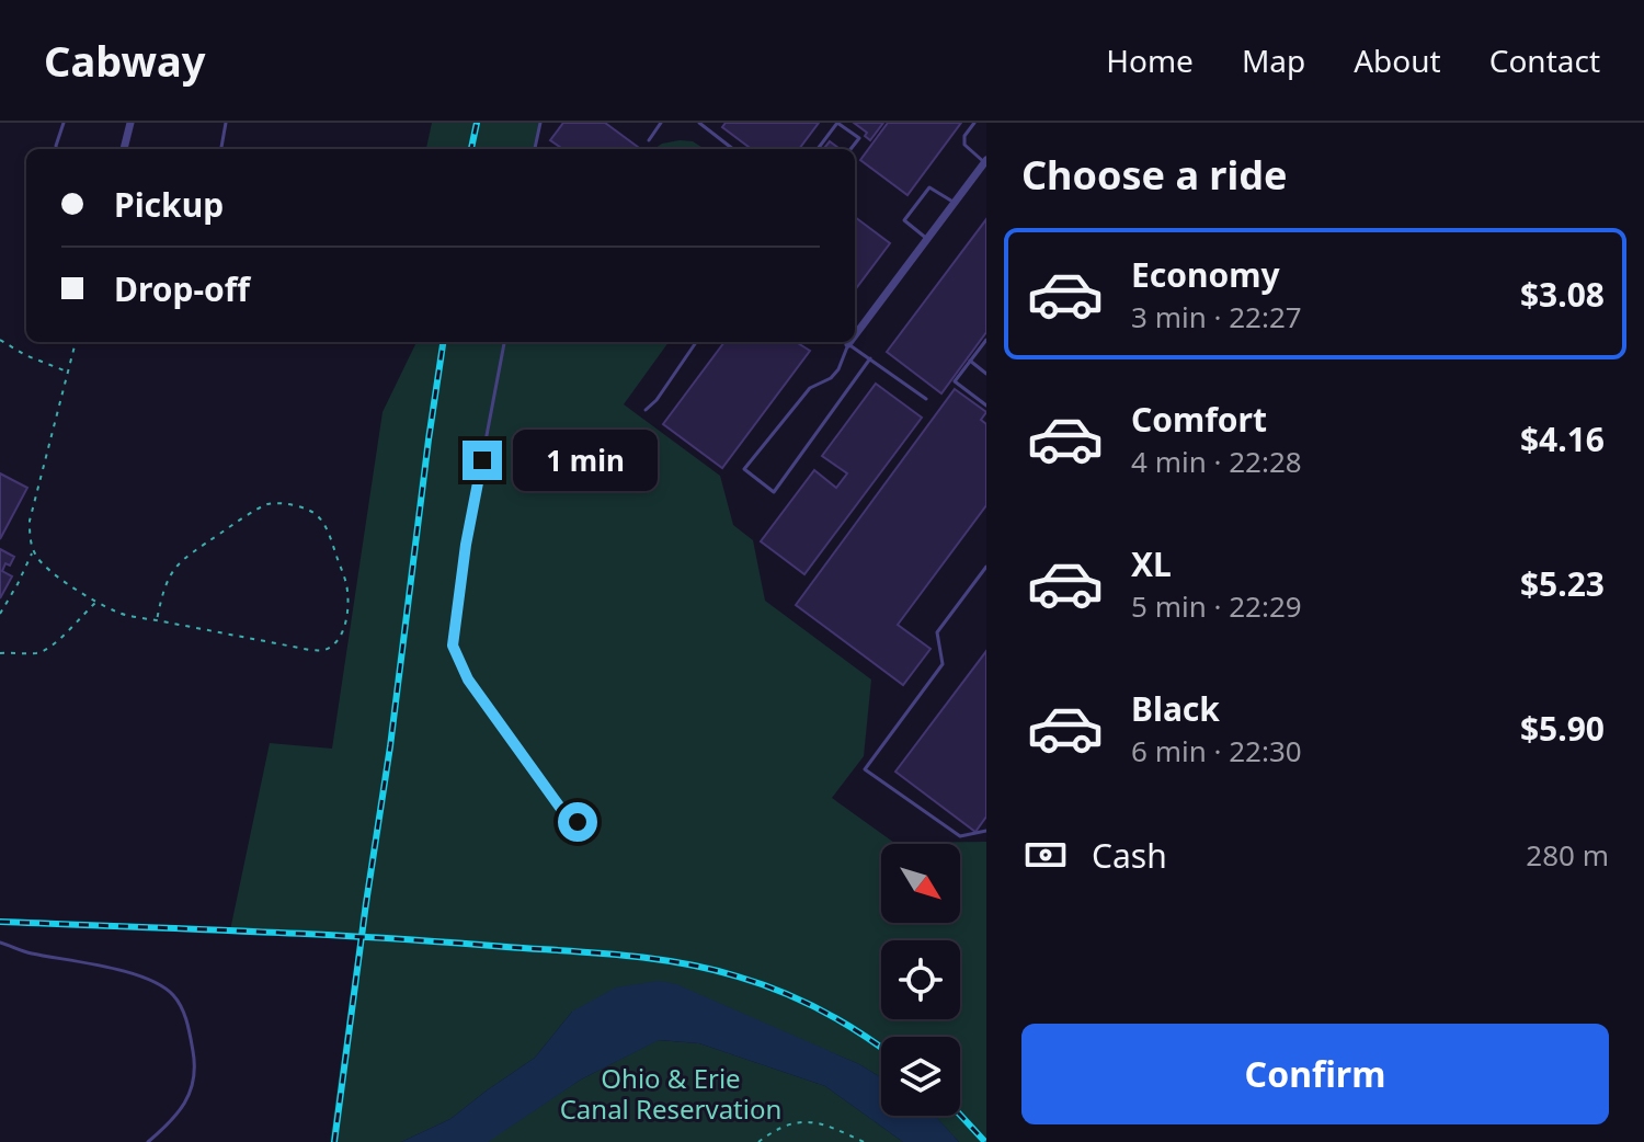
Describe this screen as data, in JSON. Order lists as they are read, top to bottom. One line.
{"parks":["Ohio & Erie Canal Reservation"],"north":"bottom right","page":{"header":"Cabway","nav":["Home","Map","About","Contact"],"heading":"Choose a ride","banner":["Pickup","Drop-off"],"list":[{"name":"Economy","note":"3 min · 22:27","value":"$3.08"},{"name":"Comfort","note":"4 min · 22:28","value":"$4.16"},{"name":"XL","note":"5 min · 22:29","value":"$5.23"},{"name":"Black","note":"6 min · 22:30","value":"$5.90"}],"bubble":"1 min","pay":["Cash","280 m"],"buttons":"Confirm"}}
